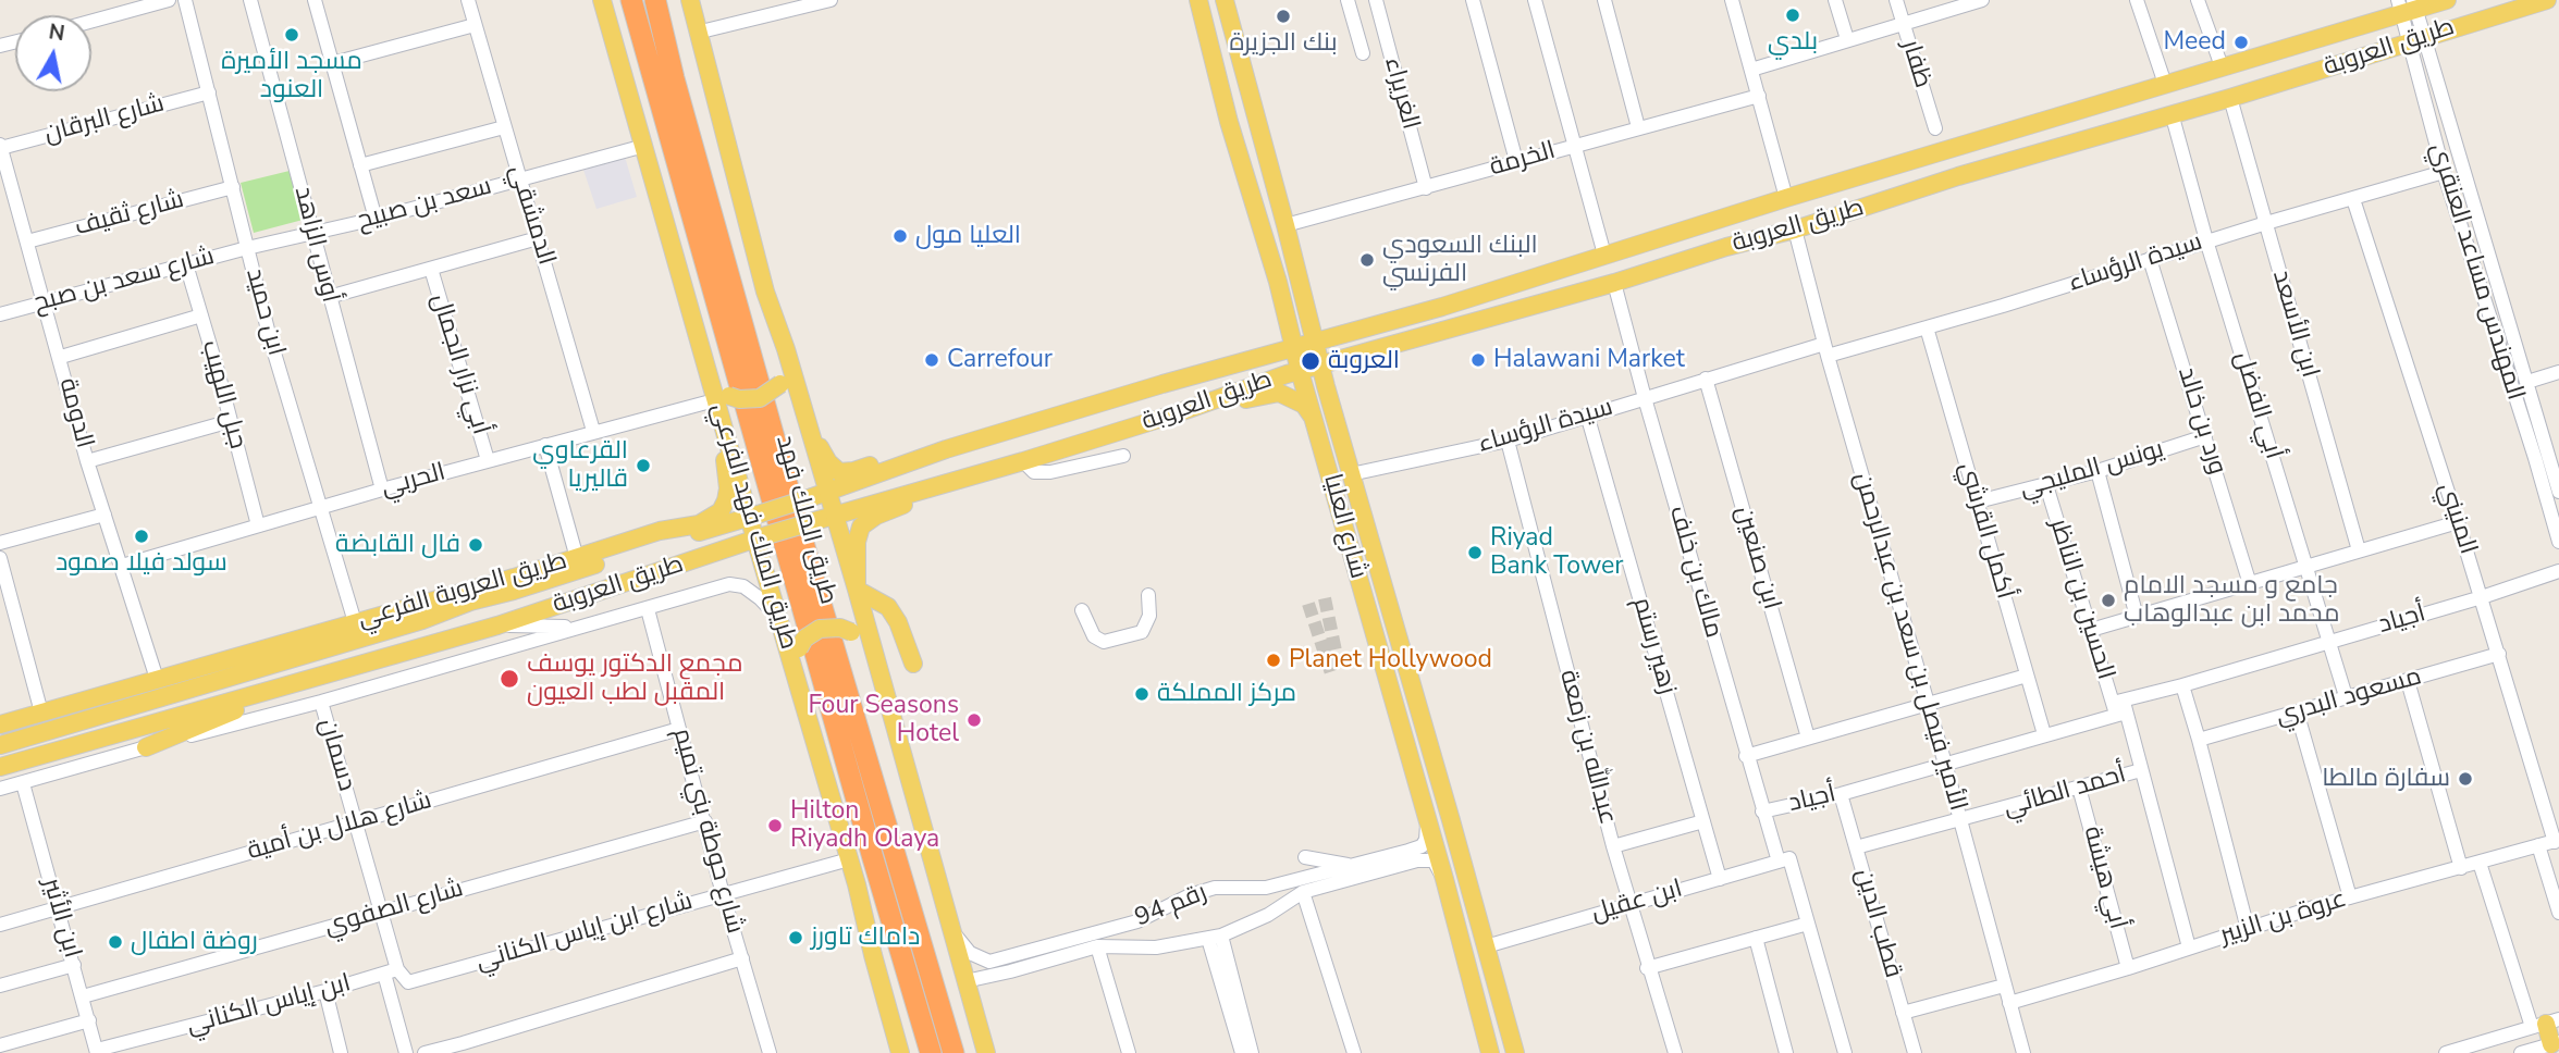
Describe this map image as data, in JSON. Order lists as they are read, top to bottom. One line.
{"streets":{"highway":["طريق الملك فهد"],"main road":["طريق العروبة","طريق الملك فهد الفرعي","شارع العليا","طريق العروبة الفرعي"],"street":["ظفار","الغريراء","شارع البرقان","الخرمة","سعد بن صبيح","شارع ثقيف","الدمشقي","أوس الزاهد","سيدة الرؤساء","المهندس مساعد العنقري","شارع سعد بن صبح","ابن حميد","ابن الأسعد","أبي نزار الجمال","جبل اللهيب","أبي الفضل","الدومة","ورد بن خالد","يونس المليجي","الحربي","المنيني","أكمل القرشي","ابن صنعين","مالك بن خلف","الحسين بن الناظر","أجياد","الأمير فيصل بن سعد بن عبدالرحمن","زهير رستم","مسعود البدري","عبدالله بن زمعة","دسمان","أحمد الطائي","شارع هلال بن أمية","شارع حوطة بني تميم","أبي هيشة","ابن عقيل","رقم 94","شارع الصفوي","ابن الأثير","عروة بن الزبير","قطب الدين","شارع ابن إياس الكناني","ابن إياس الكناني"]},"crossings":[["طريق العروبة","المهندس مساعد العنقري"],["طريق العروبة","ابن الأسعد"],["طريق العروبة","أبي الفضل"],["طريق العروبة","طريق الملك فهد الفرعي"],["طريق العروبة","شارع العليا"],["طريق العروبة","مالك بن خلف"],["طريق العروبة","طريق العروبة الفرعي"],["طريق العروبة","الأمير فيصل بن سعد بن عبدالرحمن"],["الغريراء","الخرمة"],["شارع البرقان","ابن حميد"],["شارع البرقان","الدومة"],["الخرمة","شارع العليا"],["سعد بن صبيح","الدمشقي"],["سعد بن صبيح","أوس الزاهد"],["سعد بن صبيح","شارع سعد بن صبح"],["سعد بن صبيح","ابن حميد"],["سعد بن صبيح","طريق الملك فهد الفرعي"],["شارع ثقيف","ابن حميد"],["شارع ثقيف","الدومة"],["الدمشقي","الحربي"],["أوس الزاهد","الحربي"],["سيدة الرؤساء","المهندس مساعد العنقري"],["سيدة الرؤساء","ابن الأسعد"],["سيدة الرؤساء","أبي الفضل"],["سيدة الرؤساء","ورد بن خالد"],["سيدة الرؤساء","المنيني"],["سيدة الرؤساء","شارع العليا"],["سيدة الرؤساء","أكمل القرشي"],["سيدة الرؤساء","ابن صنعين"],["سيدة الرؤساء","مالك بن خلف"],["سيدة الرؤساء","الأمير فيصل بن سعد بن عبدالرحمن"],["سيدة الرؤساء","زهير رستم"],["سيدة الرؤساء","عبدالله بن زمعة"],["شارع سعد بن صبح","ابن حميد"],["شارع سعد بن صبح","جبل اللهيب"],["شارع سعد بن صبح","الدومة"],["ابن حميد","الحربي"],["ابن حميد","طريق العروبة الفرعي"],["أبي نزار الجمال","الحربي"],["جبل اللهيب","الحربي"],["أبي الفضل","أجياد"],["أبي الفضل","مسعود البدري"],["الدومة","الحربي"],["الدومة","طريق العروبة الفرعي"],["ورد بن خالد","يونس المليجي"],["يونس المليجي","أكمل القرشي"],["يونس المليجي","الحسين بن الناظر"],["المنيني","أجياد"],["المنيني","مسعود البدري"],["المنيني","عروة بن الزبير"],["طريق الملك فهد الفرعي","شارع ابن إياس الكناني"],["شارع العليا","ابن عقيل"],["شارع العليا","رقم 94"],["أكمل القرشي","أجياد"],["مالك بن خلف","أجياد"],["مالك بن خلف","ابن عقيل"],["الحسين بن الناظر","أجياد"],["الحسين بن الناظر","أحمد الطائي"],["الحسين بن الناظر","عروة بن الزبير"],["أجياد","الأمير فيصل بن سعد بن عبدالرحمن"],["أجياد","قطب الدين"],["الأمير فيصل بن سعد بن عبدالرحمن","أحمد الطائي"],["الأمير فيصل بن سعد بن عبدالرحمن","عروة بن الزبير"],["زهير رستم","ابن عقيل"],["عبدالله بن زمعة","ابن عقيل"],["دسمان","شارع هلال بن أمية"],["دسمان","شارع الصفوي"],["دسمان","شارع ابن إياس الكناني"],["دسمان","ابن إياس الكناني"],["أحمد الطائي","أبي هيشة"],["أحمد الطائي","قطب الدين"],["شارع هلال بن أمية","شارع حوطة بني تميم"],["شارع هلال بن أمية","ابن الأثير"],["شارع حوطة بني تميم","شارع الصفوي"],["شارع حوطة بني تميم","شارع ابن إياس الكناني"],["أبي هيشة","عروة بن الزبير"],["شارع الصفوي","ابن الأثير"],["ابن الأثير","ابن إياس الكناني"]],"places":["بلدي","بنك الجزيرة","مسجد الأميرة العنود","Meed","العليا مول","البنك السعودي الفرنسي","Carrefour","Halawani Market","العروبة","القرعاوي قاليريا","سولد فيلا صمود","فال القابضة","Riyad Bank Tower","جامع و مسجد الامام محمد ابن عبدالوهاب","Planet Hollywood","مجمع الدكتور يوسف المقبل لطب العيون","مركز المملكة","Four Seasons Hotel","سفارة مالطا","Hilton Riyadh Olaya","داماك تاورز","روضة اطفال"],"north":"top"}
